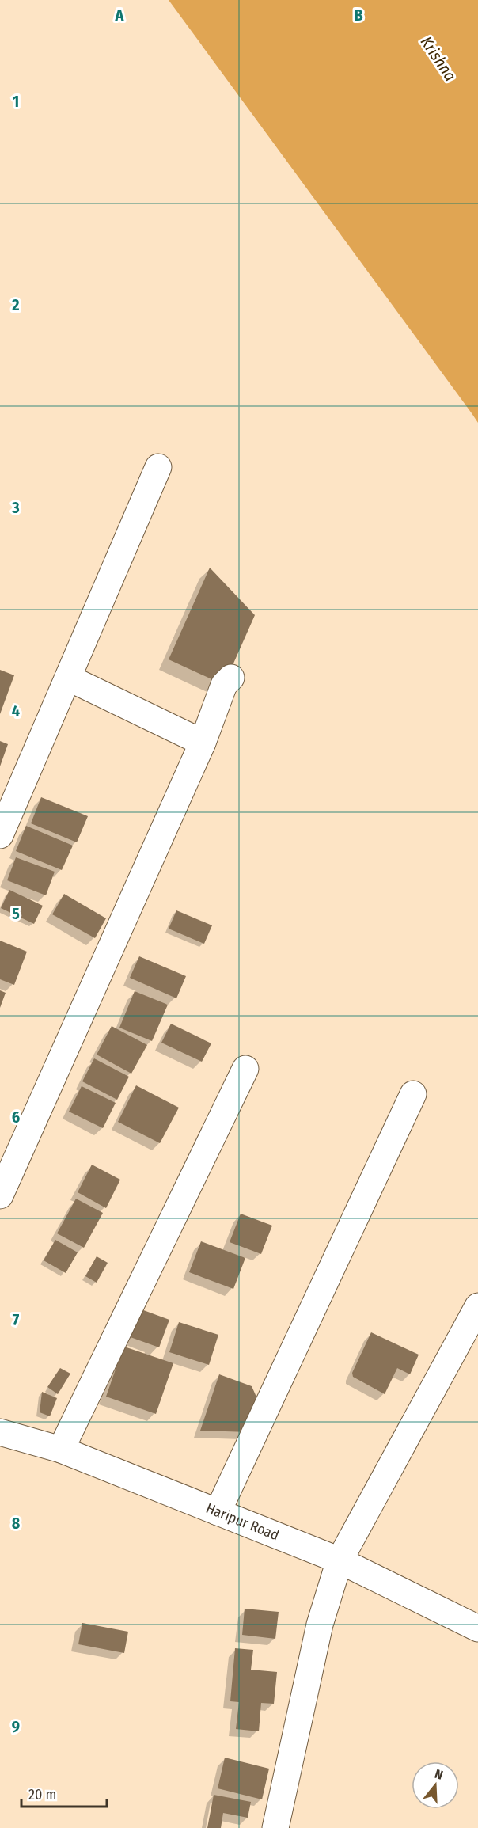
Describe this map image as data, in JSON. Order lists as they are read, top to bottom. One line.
{"streets":{"street":["Haripur Road"]},"water":["Krishna"],"scale_bar":"20 m","north":"top","grid":{"columns":["A","B"],"rows":["1","2","3","4","5","6","7","8","9"]}}
